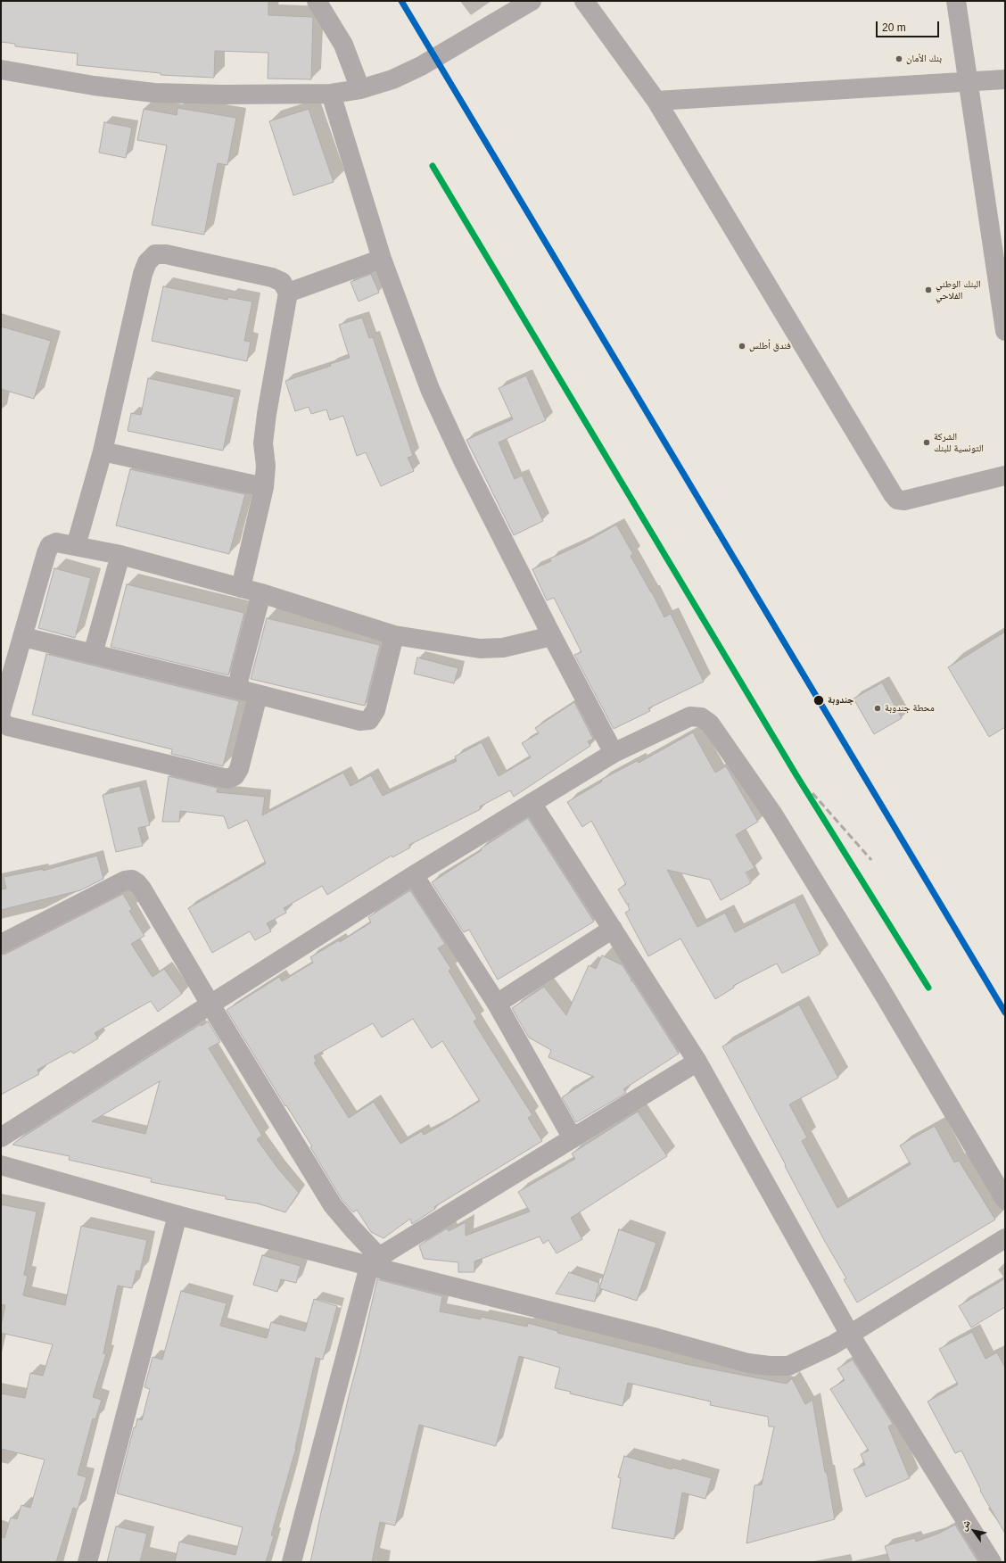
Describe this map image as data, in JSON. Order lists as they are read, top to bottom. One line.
{"places":["بنك الأمان","البنك الوطني الفلاحي","فندق أطلس","الشركة التونسية للبنك","جندوبة","محطة جندوبة"],"scale_bar":"20 m","north":"top left"}
